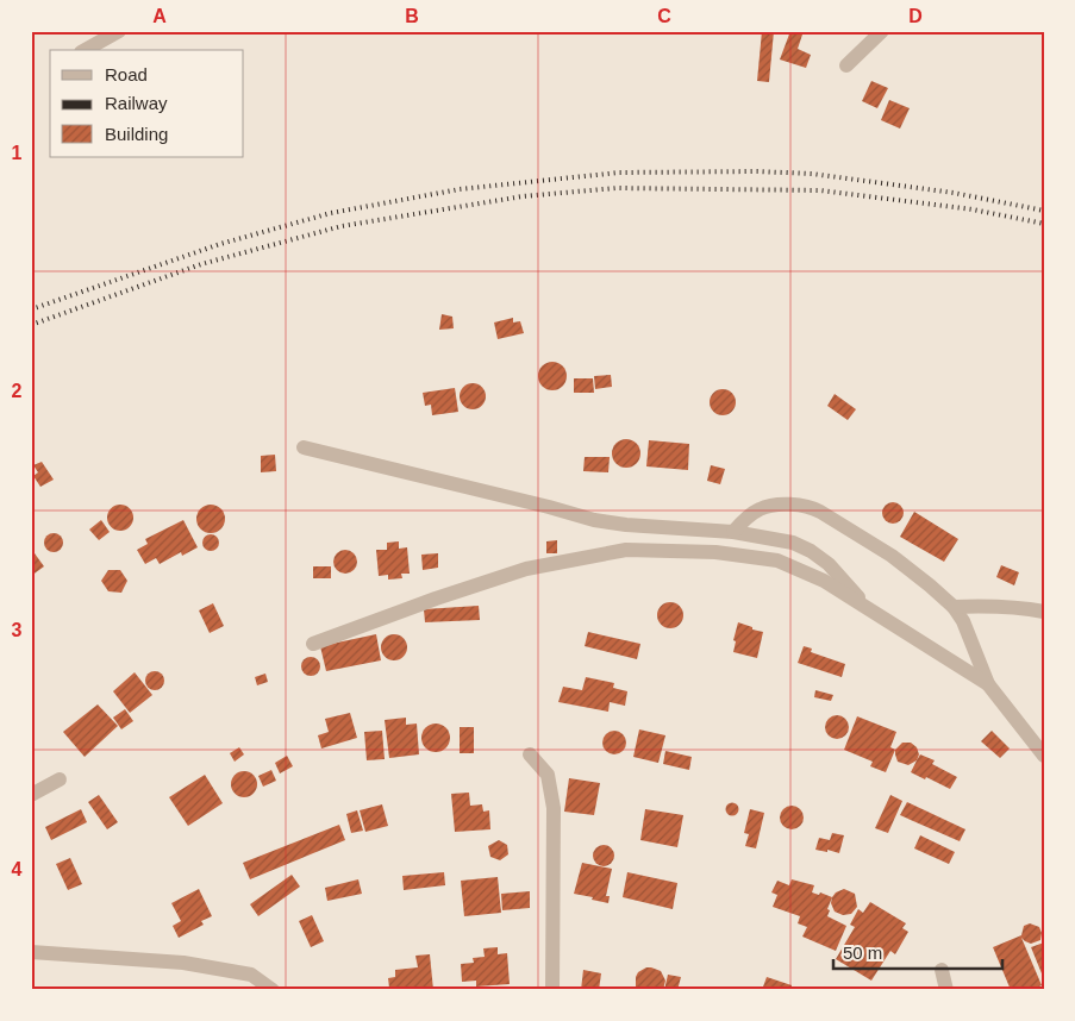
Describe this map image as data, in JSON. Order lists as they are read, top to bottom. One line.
{"legend":["Road","Railway","Building"],"scale_bar":"50 m","grid":{"columns":["A","B","C","D"],"rows":["1","2","3","4"]}}
